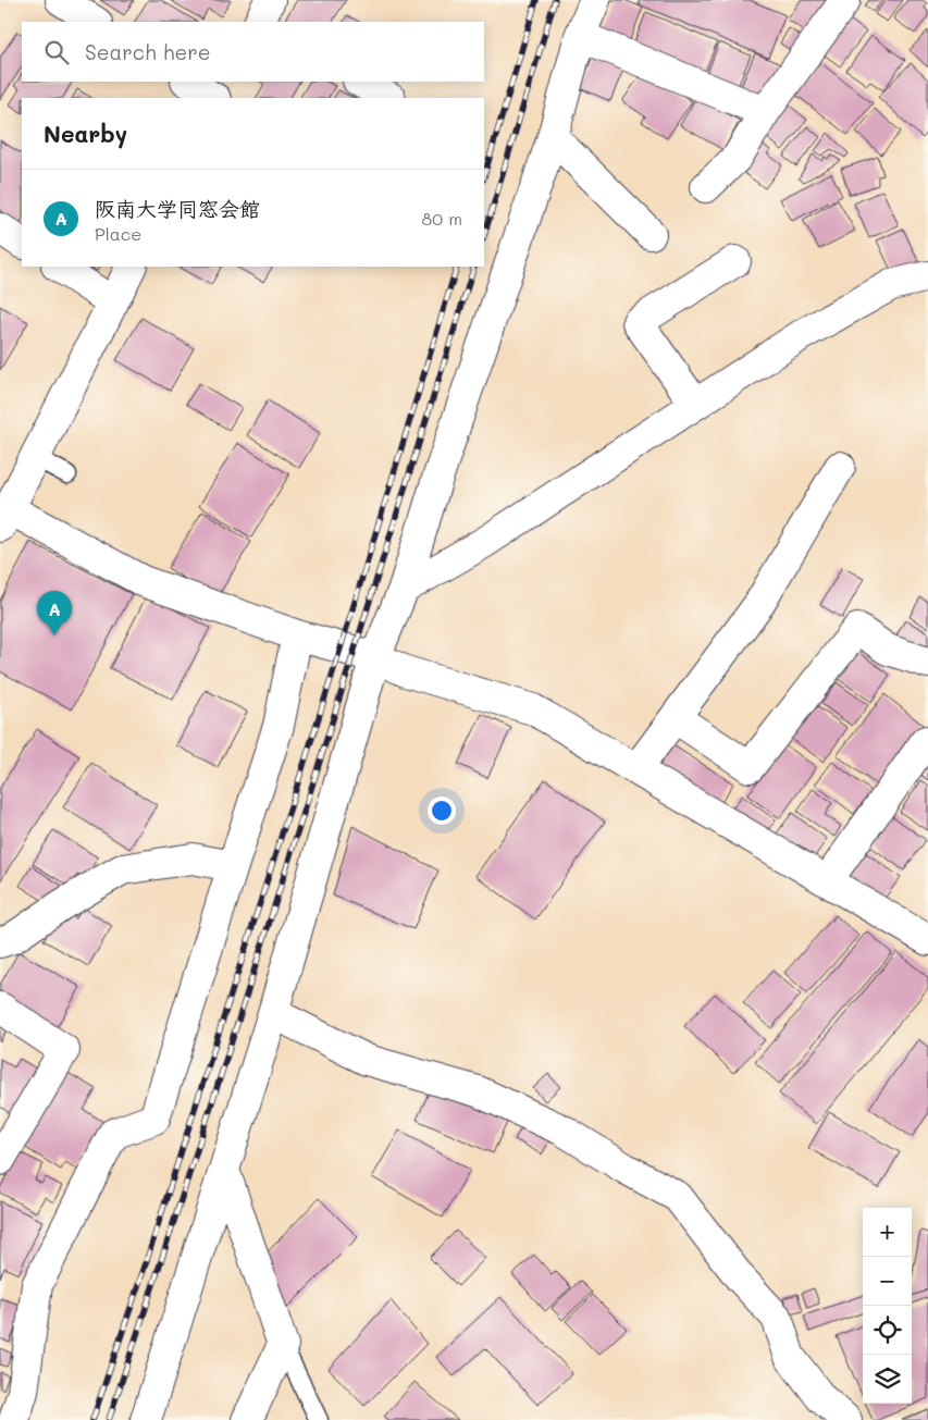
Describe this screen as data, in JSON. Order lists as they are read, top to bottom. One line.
{"page":{"search":"Search here","heading":"Nearby","list":[{"mark":"A","name":"阪南大学同窓会館","note":"Place","value":"80 m"}],"pins":"A","map_buttons":["+","−"]}}
